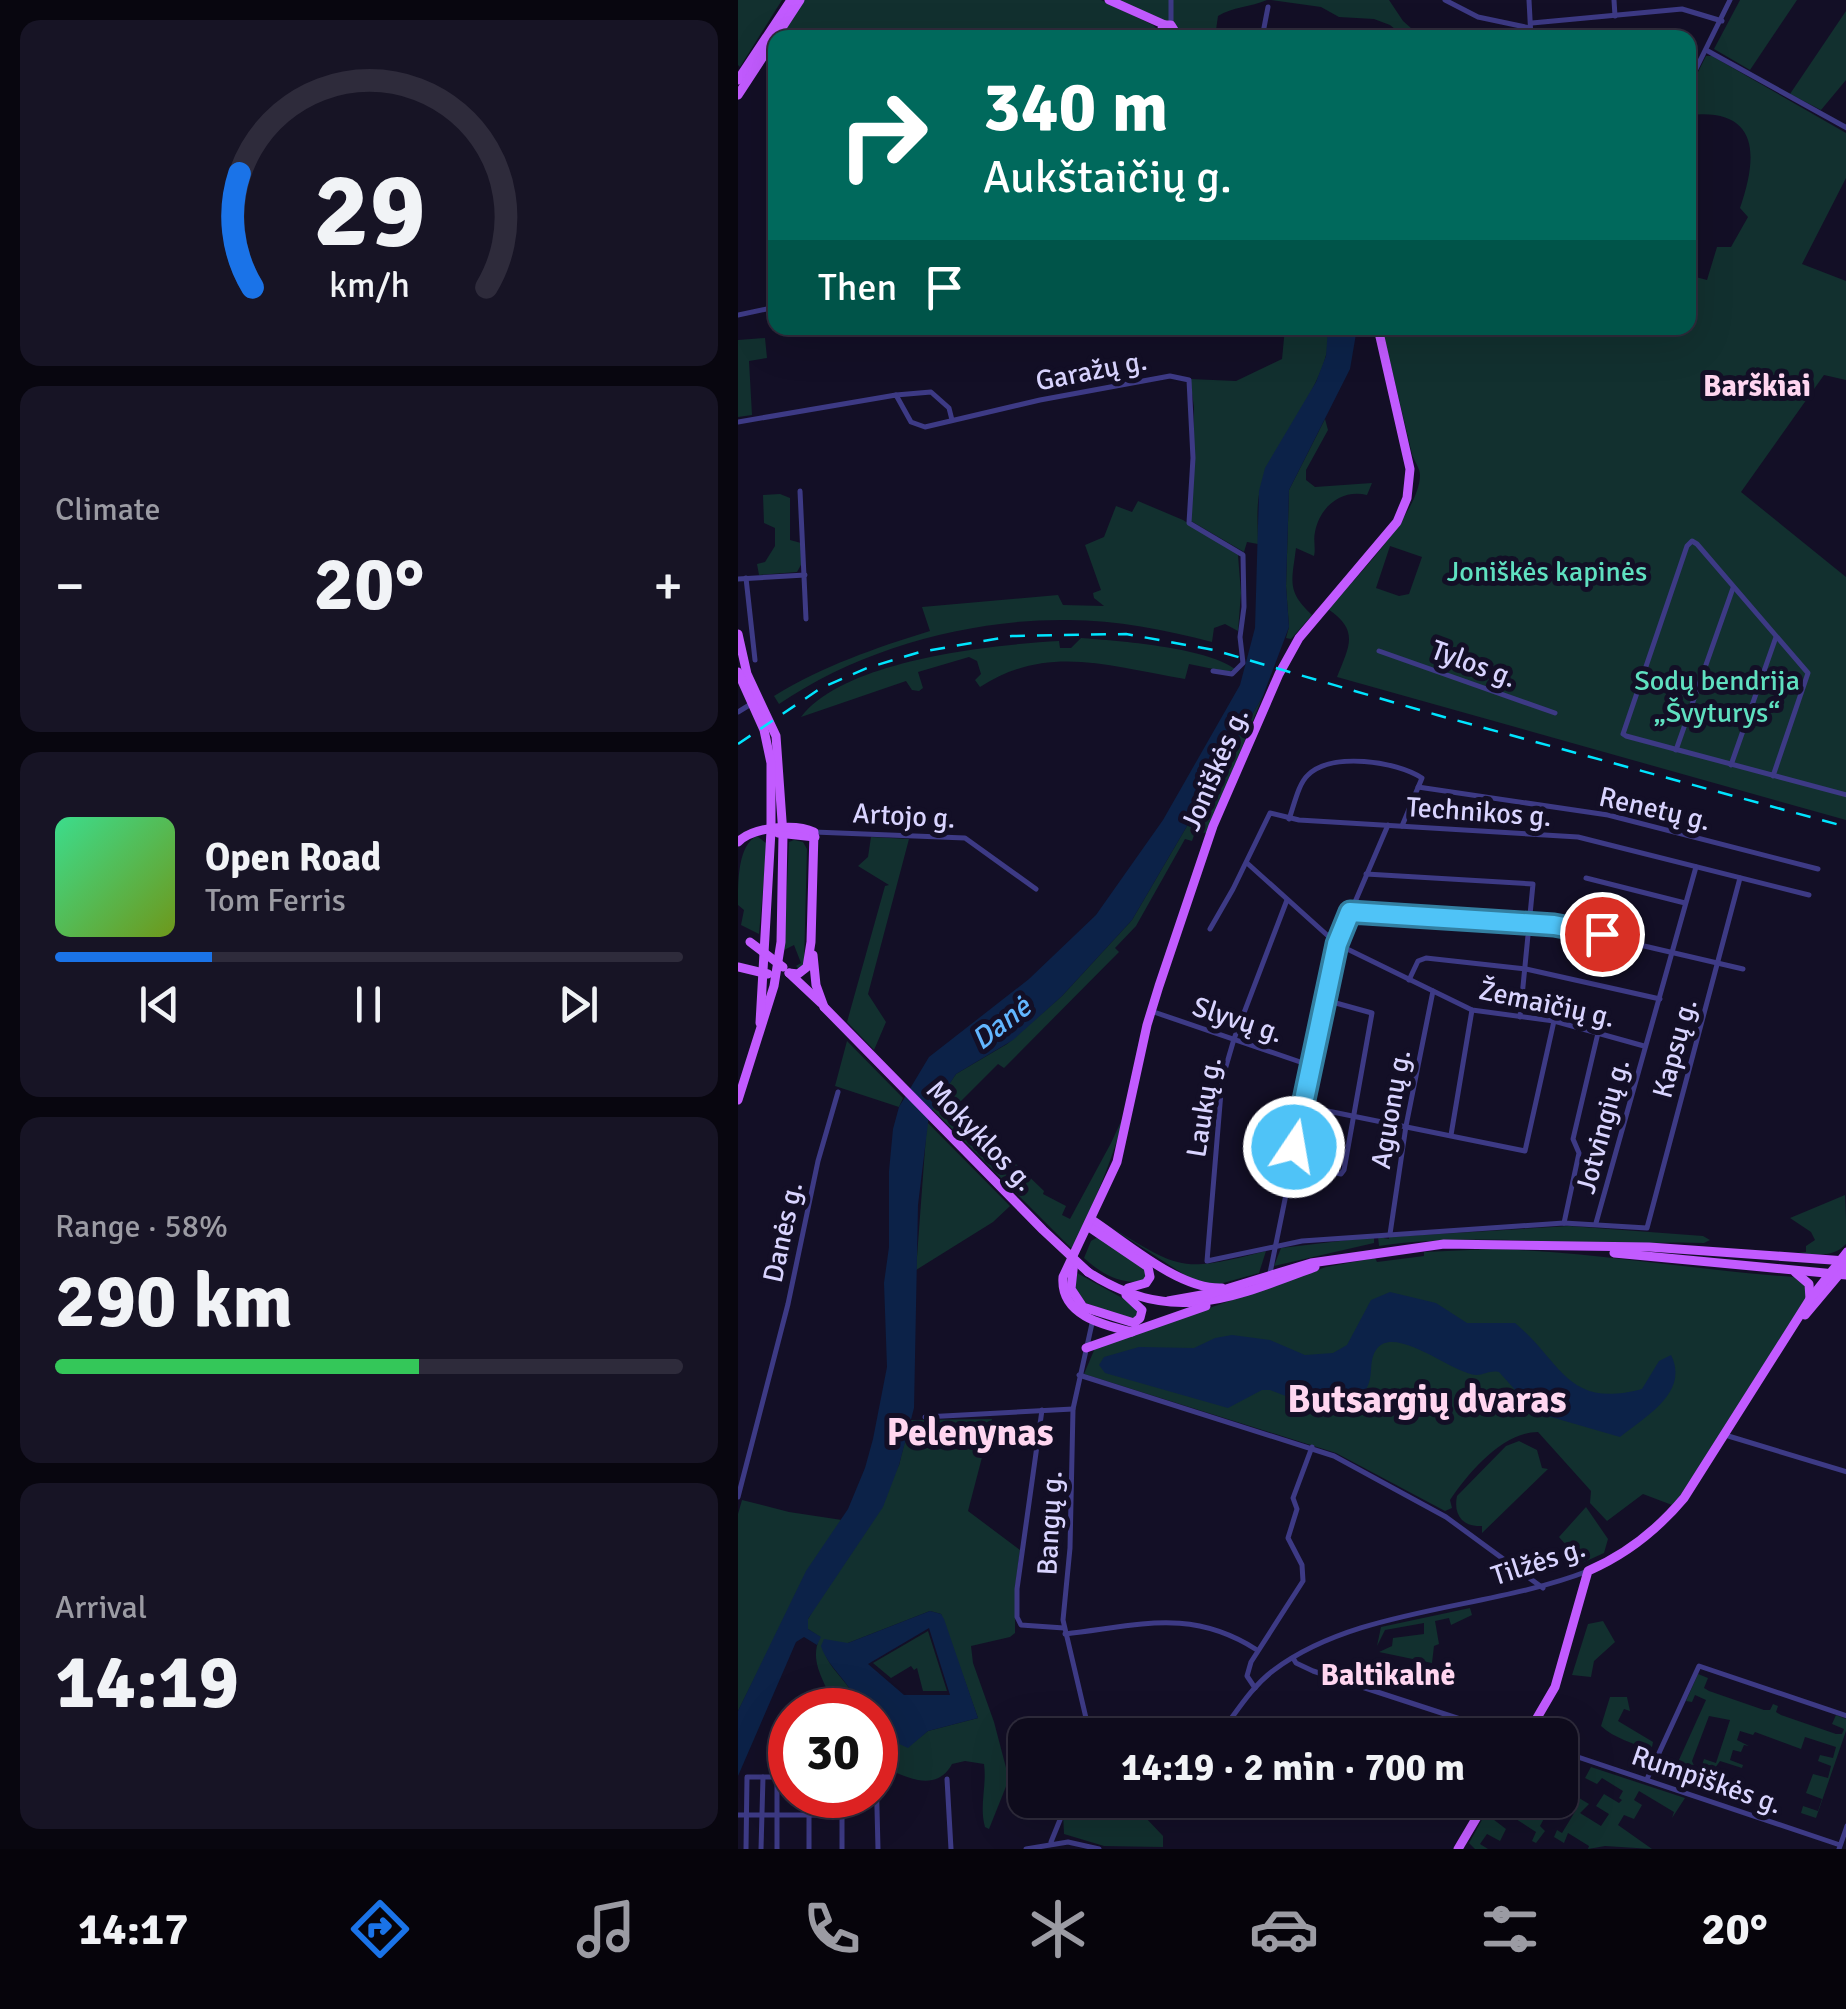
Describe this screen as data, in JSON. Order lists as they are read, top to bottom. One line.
{"streets":{"main road":["Joniškės g.","Mokyklos g.","Tilžės g."],"street":["Garažų g.","Tylos g.","Renetų g.","Technikos g.","Artojo g.","Žemaičių g.","Slyvų g.","Kapsų g.","Laukų g.","Aguonų g.","Jotvingių g.","Danės g.","Bangų g.","Rumpiškės g."]},"crossings":[["Joniškės g.","Slyvų g."],["Joniškės g.","Bangų g."],["Renetų g.","Technikos g."],["Technikos g.","Kapsų g."],["Technikos g.","Jotvingių g."],["Žemaičių g.","Laukų g."],["Žemaičių g.","Aguonų g."],["Žemaičių g.","Jotvingių g."],["Slyvų g.","Laukų g."],["Kapsų g.","Jotvingių g."],["Mokyklos g.","Tilžės g."]],"districts":["Barškiai","Butsargių dvaras","Pelenynas","Baltikalnė"],"water":["Danė"],"parks":["Joniškės kapinės","Sodų bendrija „Švyturys“"],"page":{"turn":["340 m","Aukštaičių g."],"then":"Then","tile":["Climate",["Range · 58%","290 km"],["Arrival","14:19"]],"heat":["−","20°","+"],"song":["Open Road","Tom Ferris"],"limit":"30","trip":"14:19 · 2 min · 700 m","tabs":["14:17","20°"],"gauge":["29","km/h"]}}
